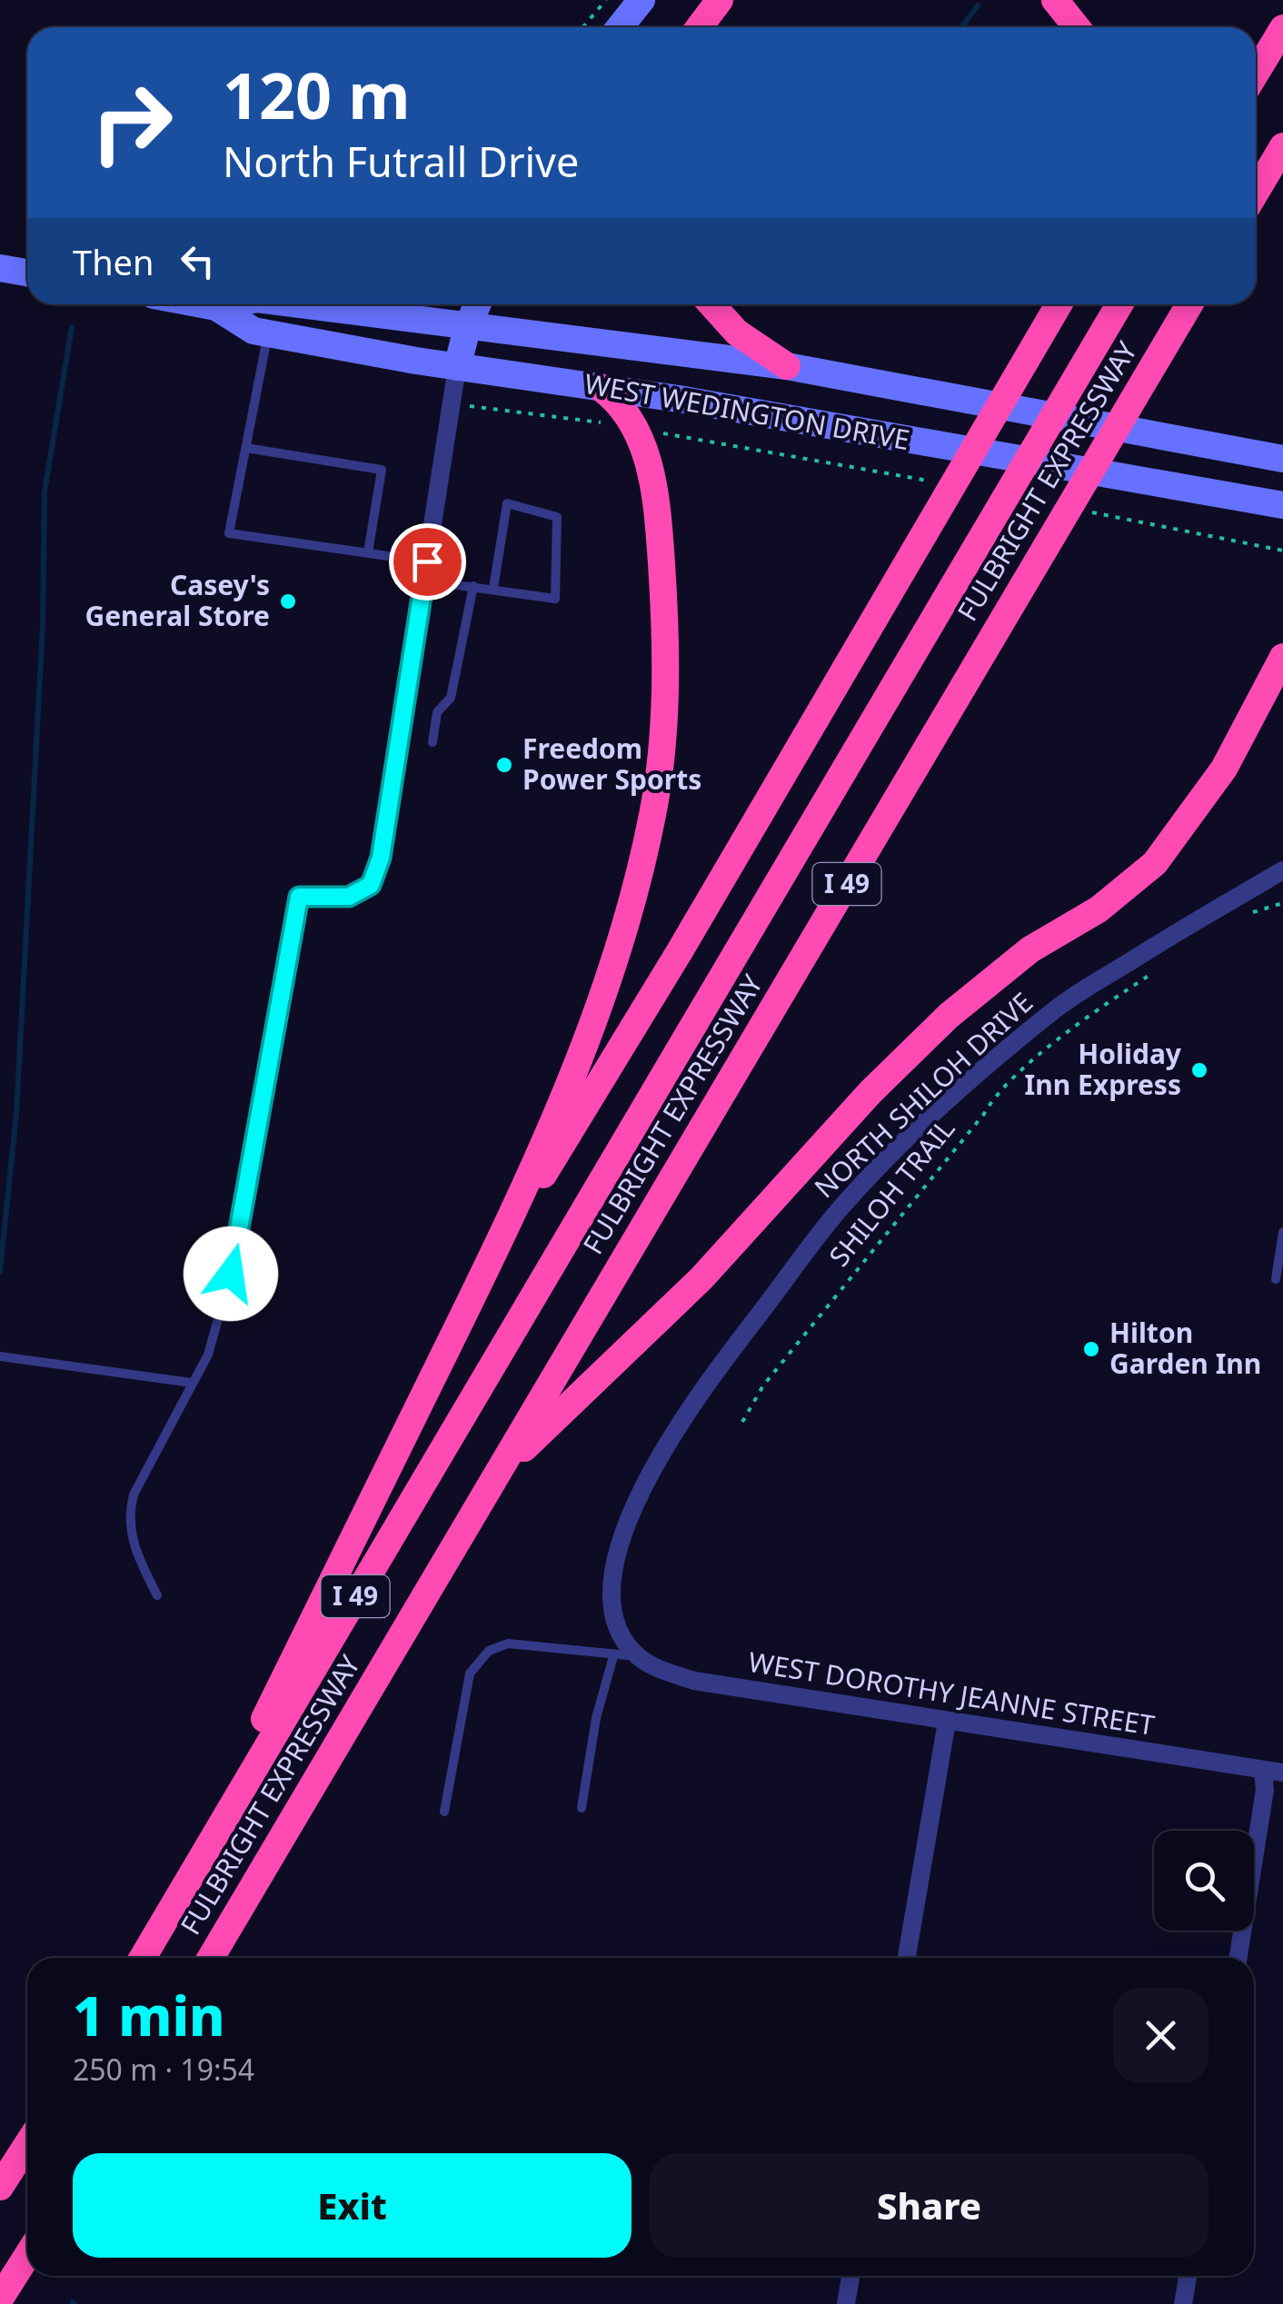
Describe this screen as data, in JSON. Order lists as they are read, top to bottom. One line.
{"streets":{"highway":["FULBRIGHT EXPRESSWAY","I 49"],"main road":["WEST WEDINGTON DRIVE"],"street":["NORTH SHILOH DRIVE","WEST DOROTHY JEANNE STREET"],"path":["SHILOH TRAIL"]},"crossings":[["NORTH SHILOH DRIVE","WEST DOROTHY JEANNE STREET"]],"places":["Casey's General Store","Freedom Power Sports","Holiday Inn Express","Hilton Garden Inn"],"page":{"turn":["120 m","North Futrall Drive"],"then":"Then","heading":["1 min","250 m · 19:54"],"buttons":["Exit","Share"]}}
